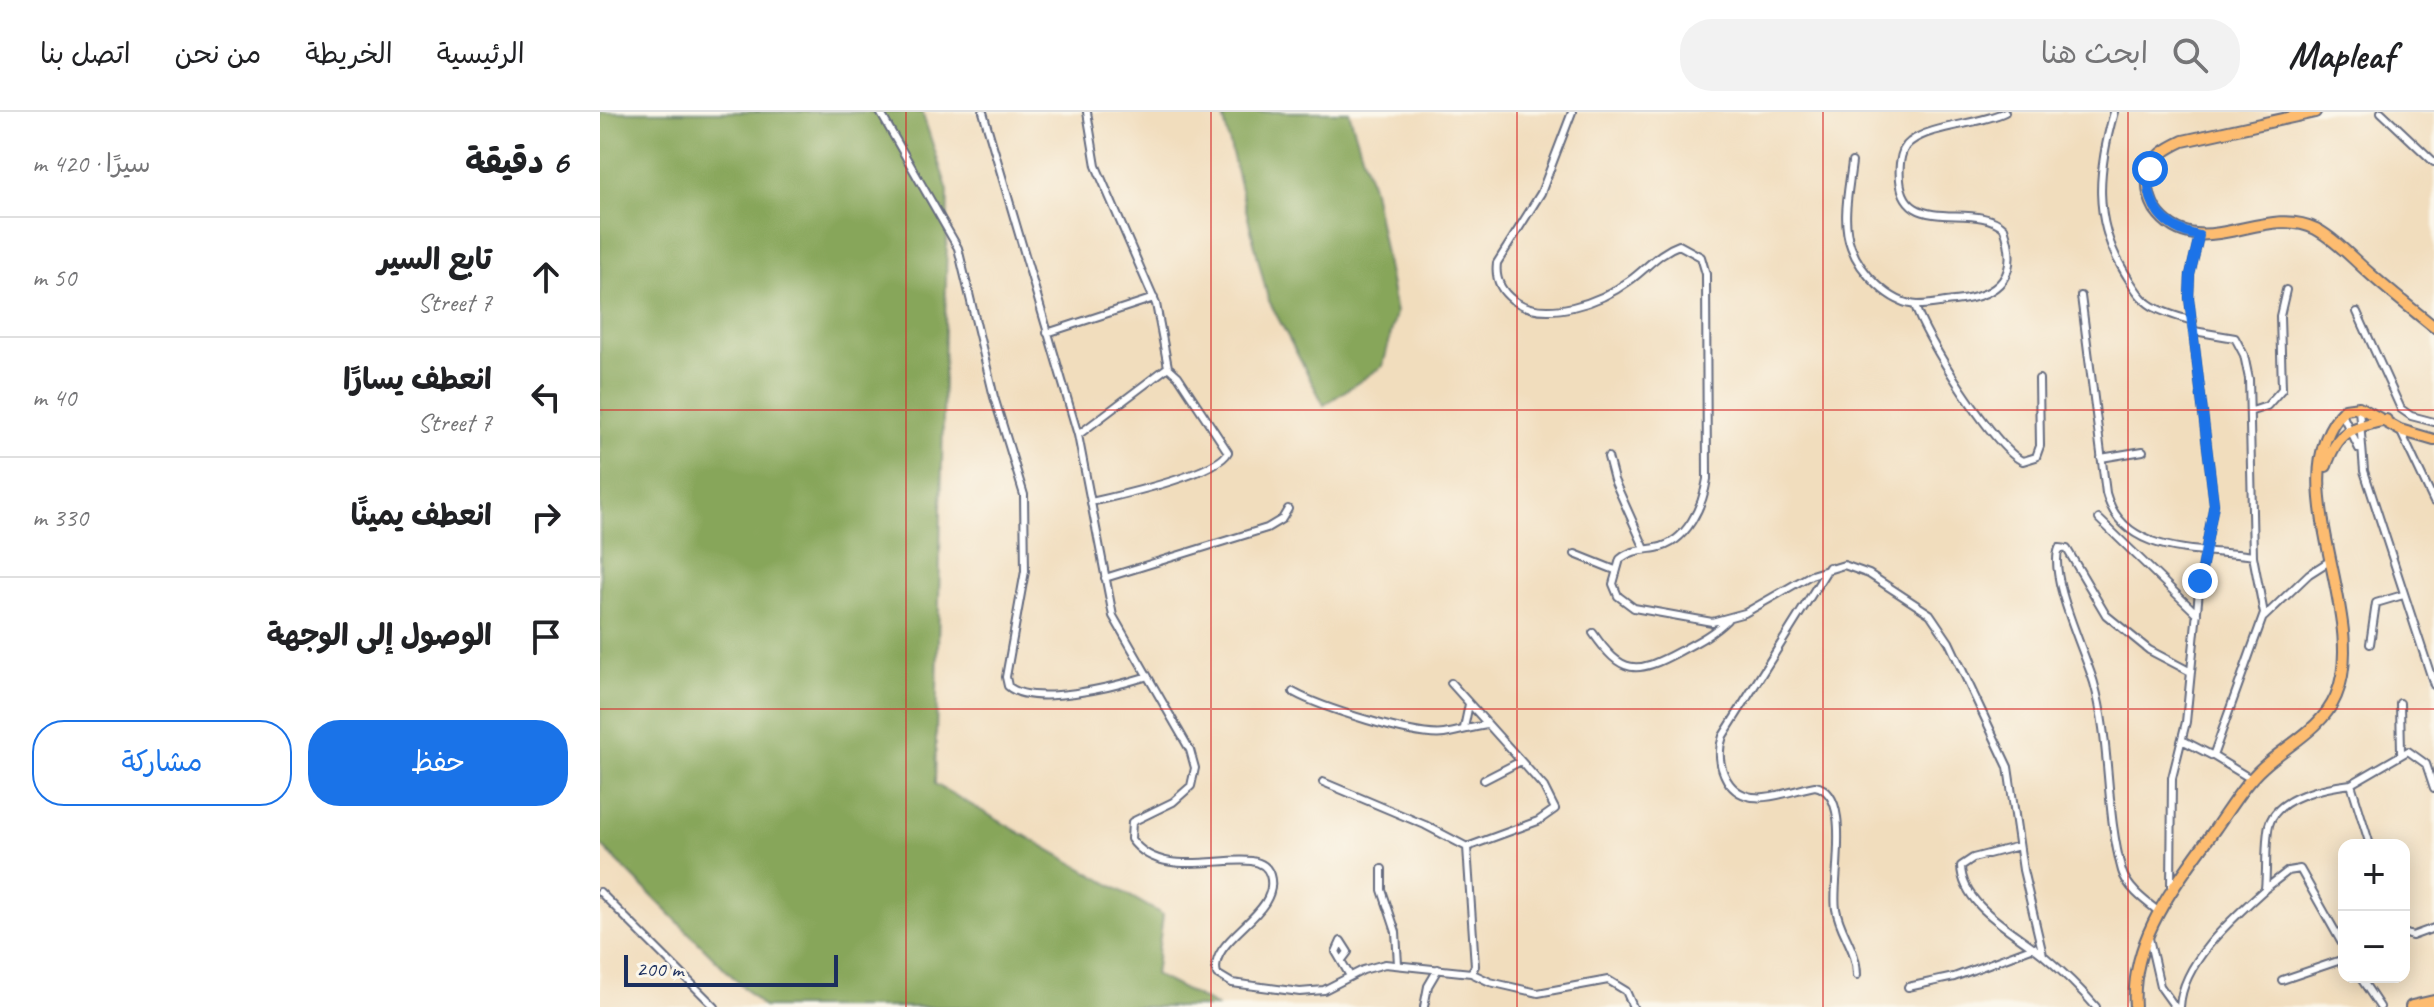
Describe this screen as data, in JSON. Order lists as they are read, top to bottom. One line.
{"scale_bar":"200 m","page":{"header":"Mapleaf","search":"ابحث هنا","nav":["الرئيسية","الخريطة","من نحن","اتصل بنا"],"heading":["6 دقيقة","سيرًا · 420 m"],"list":[["تابع السير","Street 7","50 m"],["انعطف يسارًا","Street 7","40 m"],["انعطف يمينًا","330 m"],"الوصول إلى الوجهة"],"buttons":["حفظ","مشاركة"],"map_buttons":["+","−"],"scale":"200 m"}}
